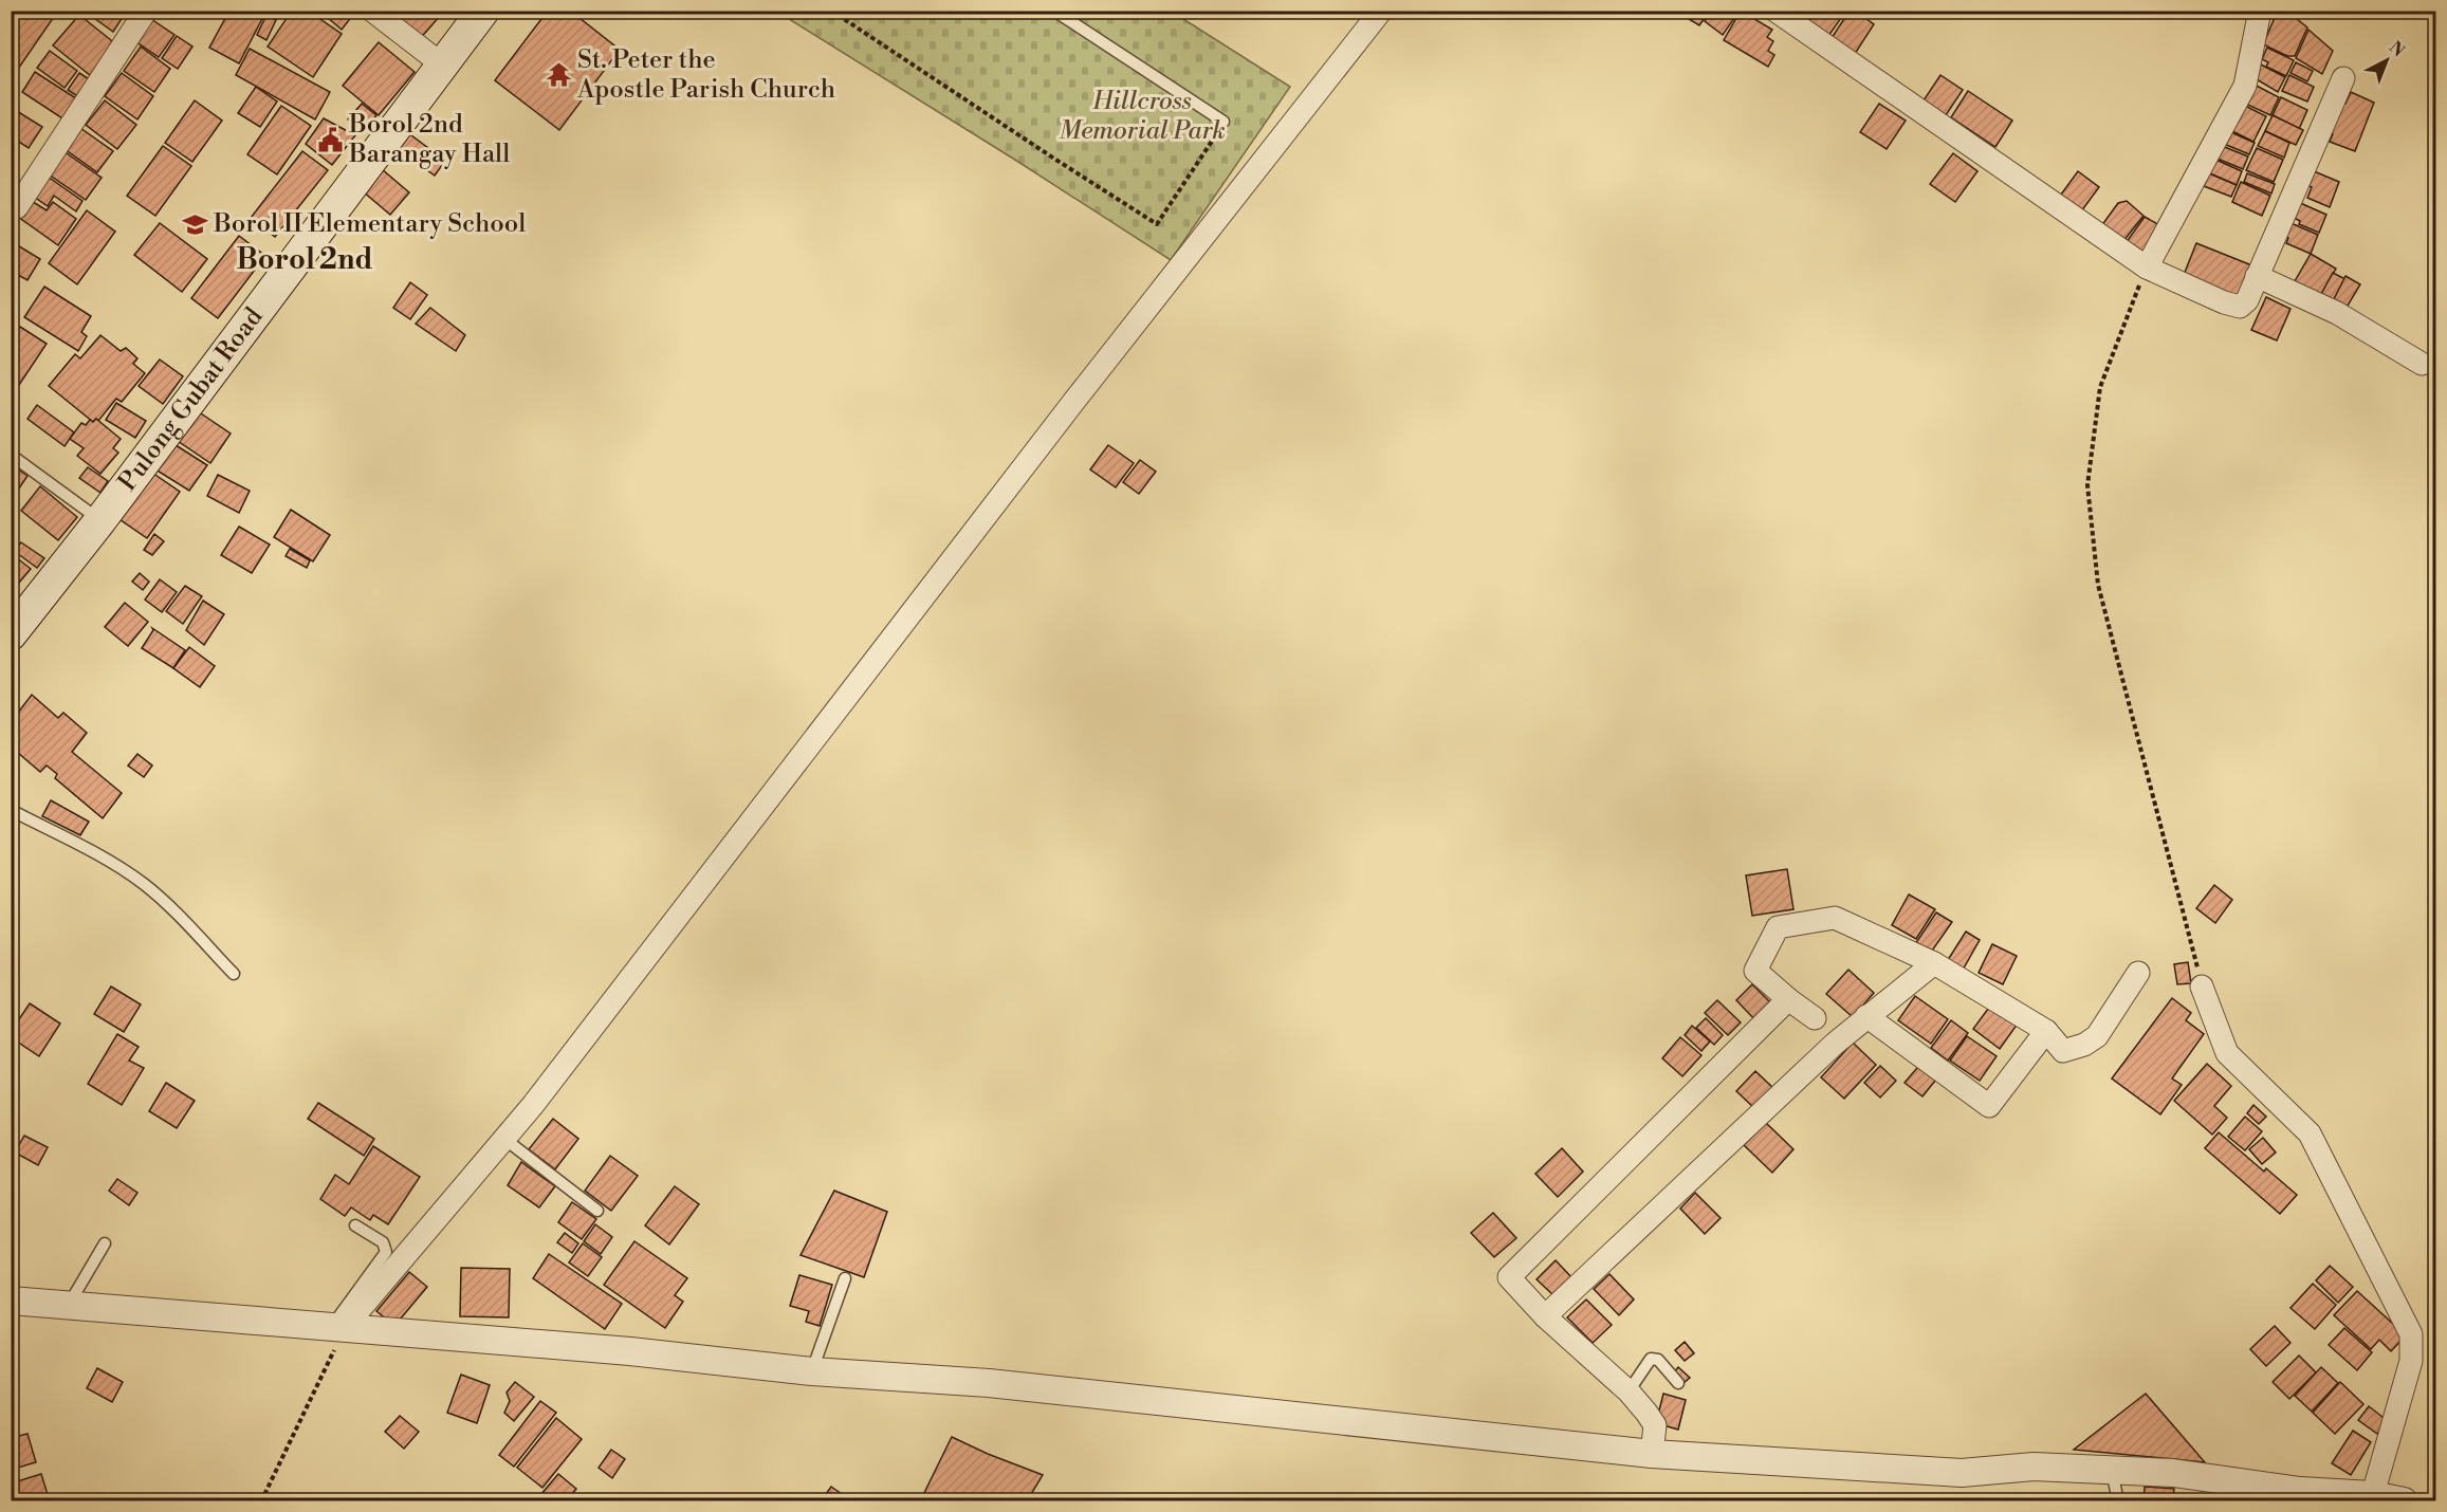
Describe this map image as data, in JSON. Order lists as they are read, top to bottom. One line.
{"streets":{"main road":["Pulong Gubat Road"]},"districts":["Borol 2nd"],"parks":["Hillcross Memorial Park"],"places":{"temple":["St. Peter the Apostle Parish Church"],"public building":["Borol 2nd Barangay Hall"],"school or university":["Borol II Elementary School"]},"north":"top right"}
